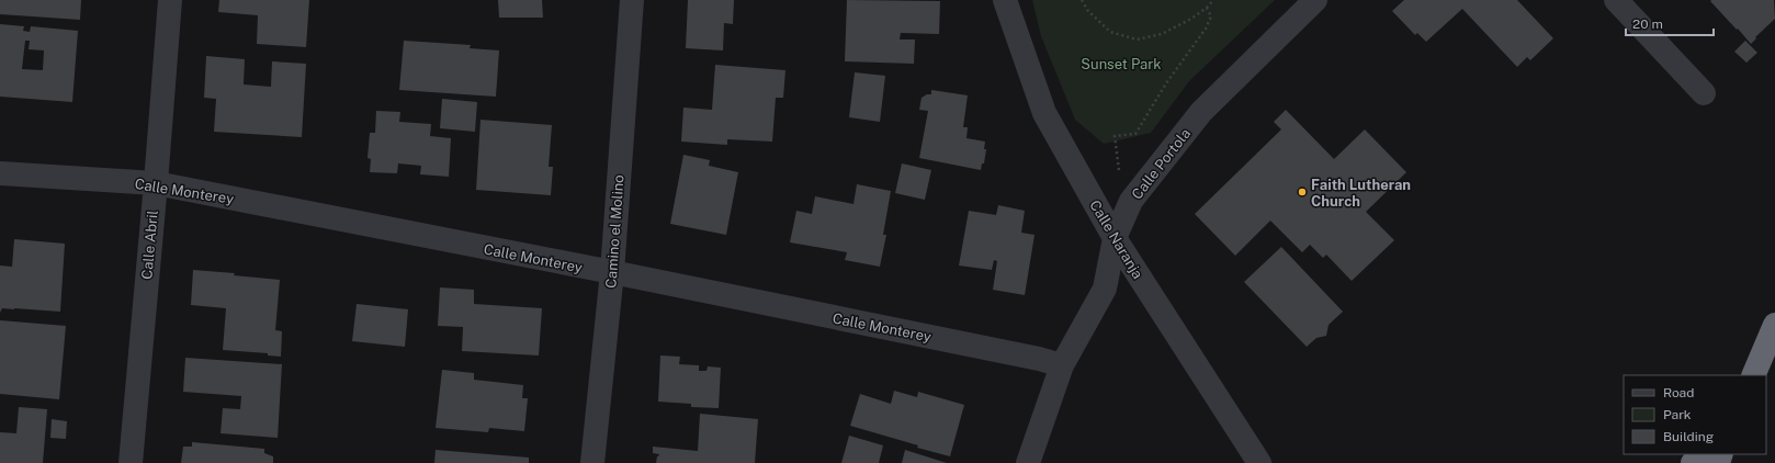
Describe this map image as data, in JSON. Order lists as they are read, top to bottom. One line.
{"streets":{"street":["Calle Portola","Calle Monterey","Camino el Molino","Calle Naranja","Calle Abril"]},"crossings":[["Calle Portola","Calle Monterey"],["Calle Portola","Calle Naranja"],["Calle Monterey","Camino el Molino"],["Calle Monterey","Calle Abril"]],"parks":["Sunset Park"],"places":["Faith Lutheran Church"],"legend":["Road","Park","Building"],"scale_bar":"20 m"}
